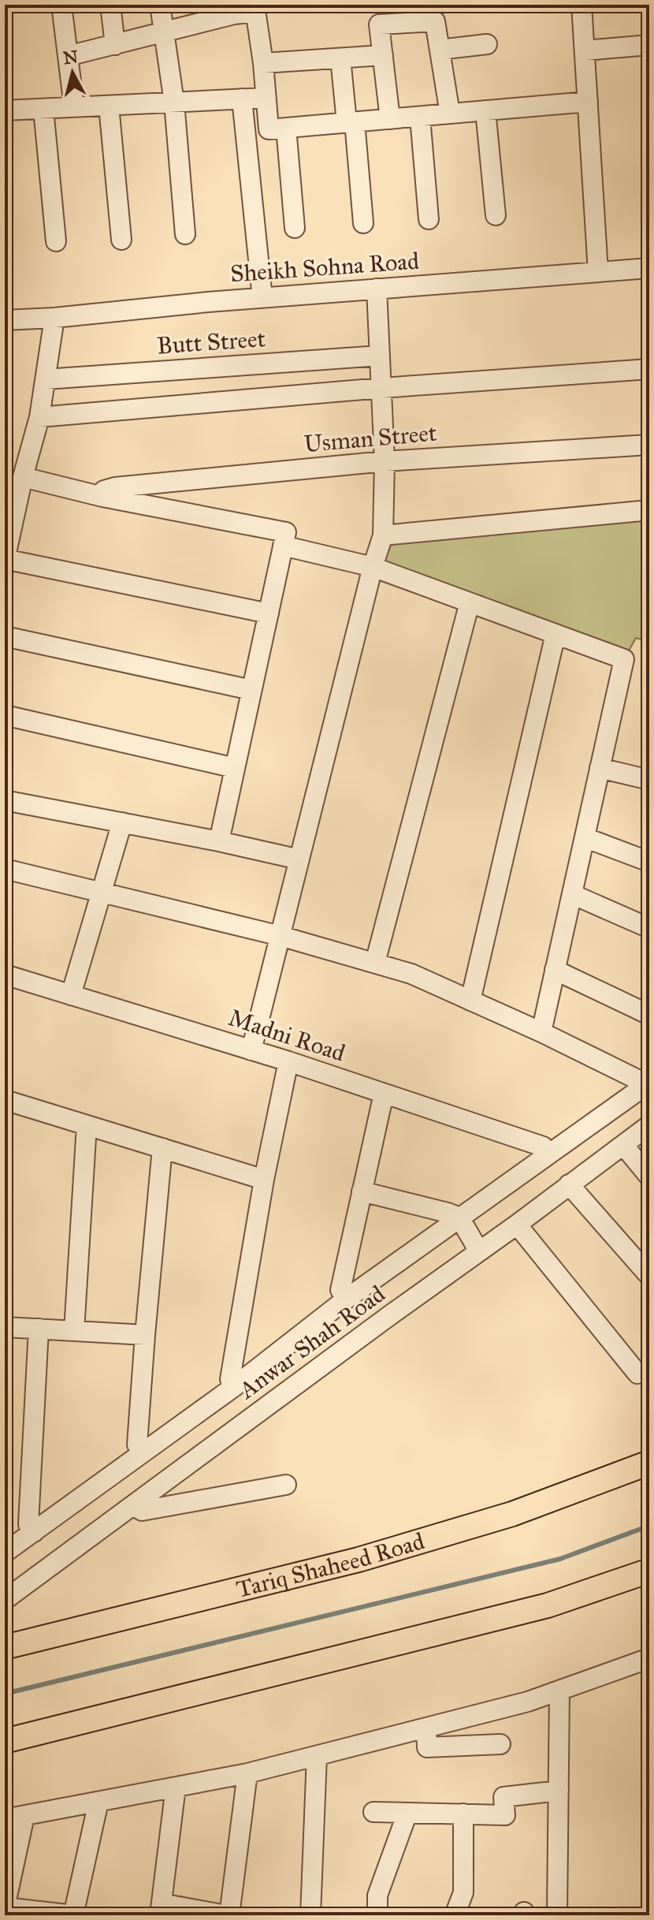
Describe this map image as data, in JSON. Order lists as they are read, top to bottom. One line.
{"streets":{"main road":["Tariq Shaheed Road"],"street":["Sheikh Sohna Road","Butt Street","Usman Street","Madni Road","Anwar Shah Road"]},"crossings":[["Madni Road","Anwar Shah Road"]],"north":"top"}
